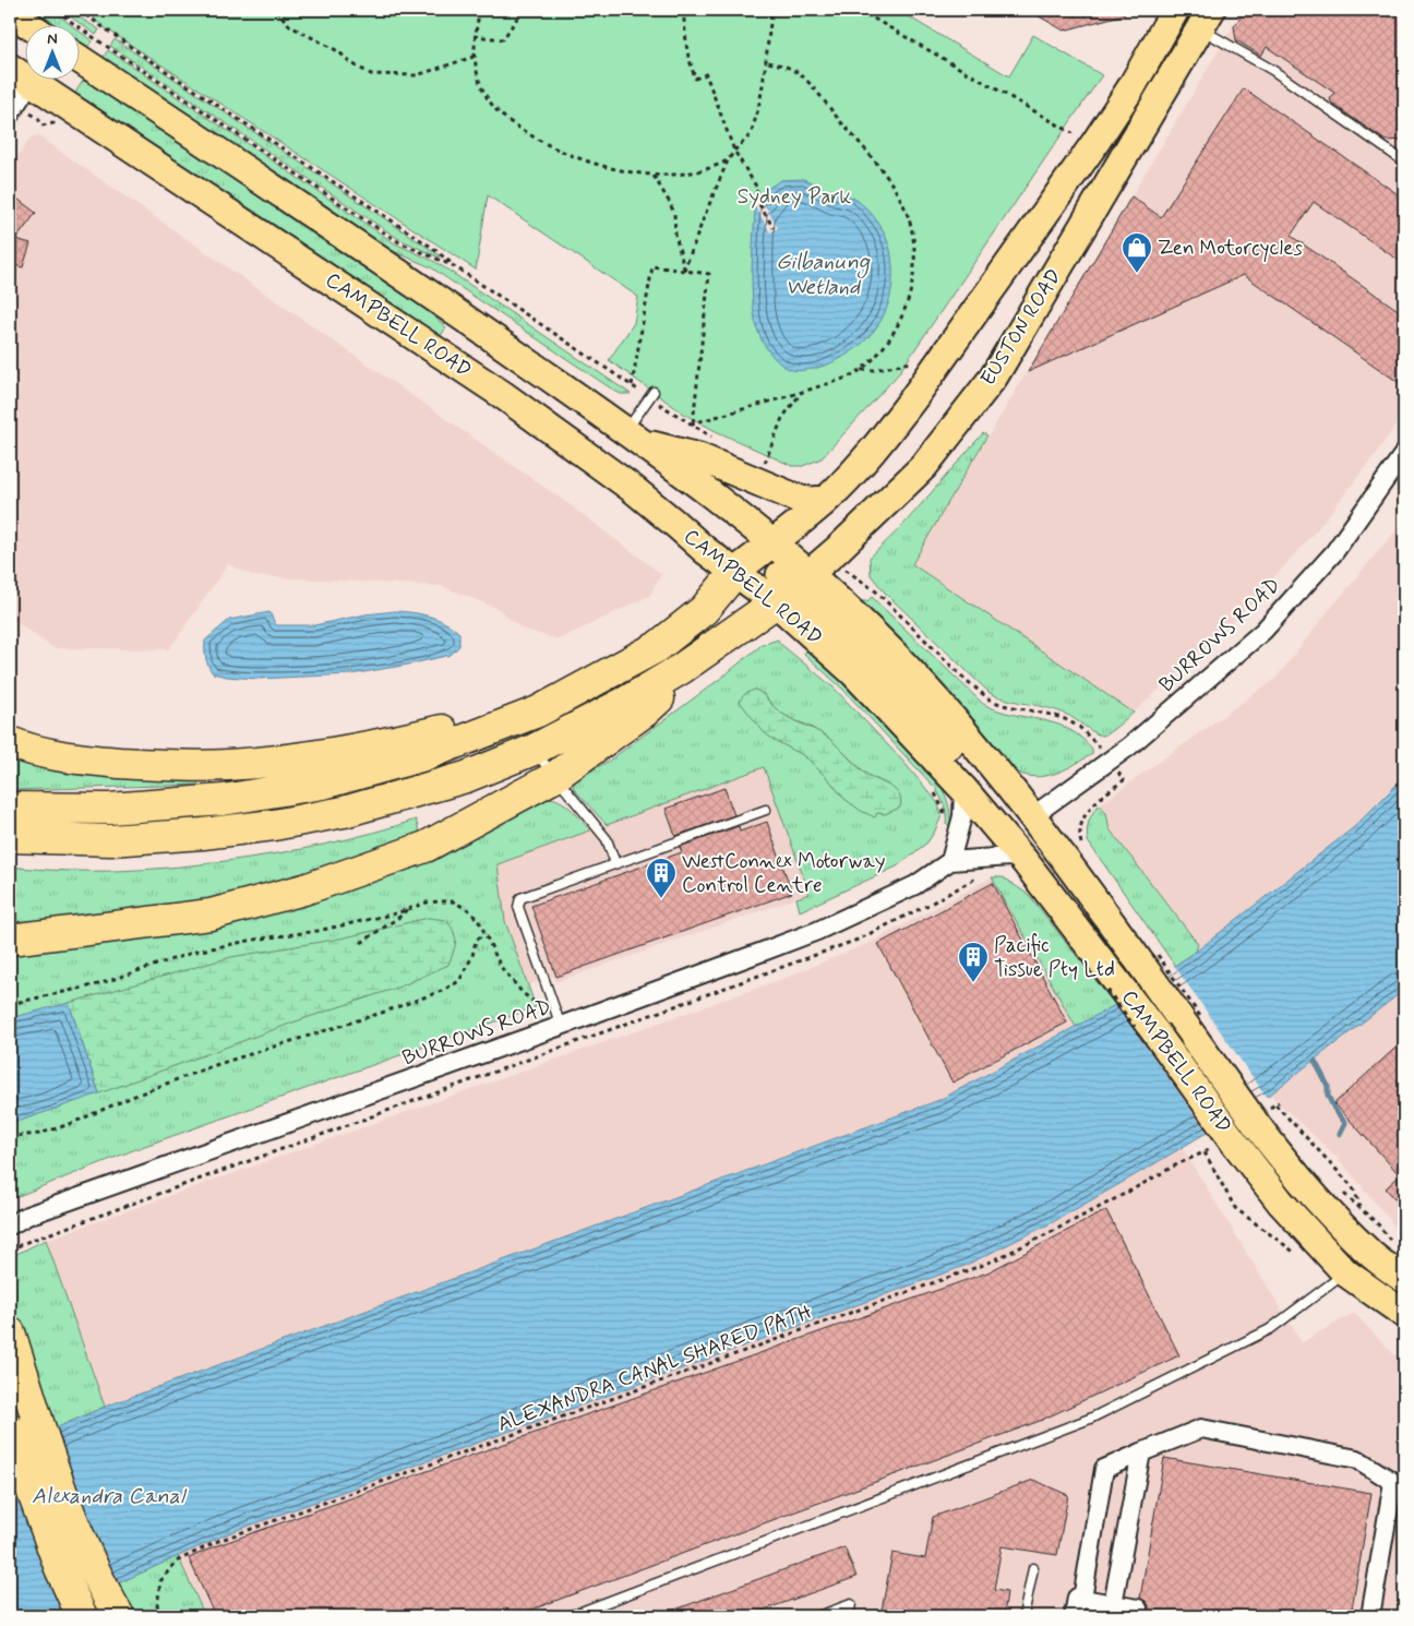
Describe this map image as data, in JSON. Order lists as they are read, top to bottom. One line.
{"streets":{"main road":["CAMPBELL ROAD","EUSTON ROAD"],"street":["BURROWS ROAD"],"path":["ALEXANDRA CANAL SHARED PATH"]},"crossings":[["CAMPBELL ROAD","EUSTON ROAD"],["CAMPBELL ROAD","BURROWS ROAD"]],"water":["Gilbanung Wetland","Alexandra Canal"],"parks":["Sydney Park"],"places":{"shop":["Zen Motorcycles"],"building":["WestConnex Motorway Control Centre","Pacific Tissue Pty Ltd"]},"north":"top"}
